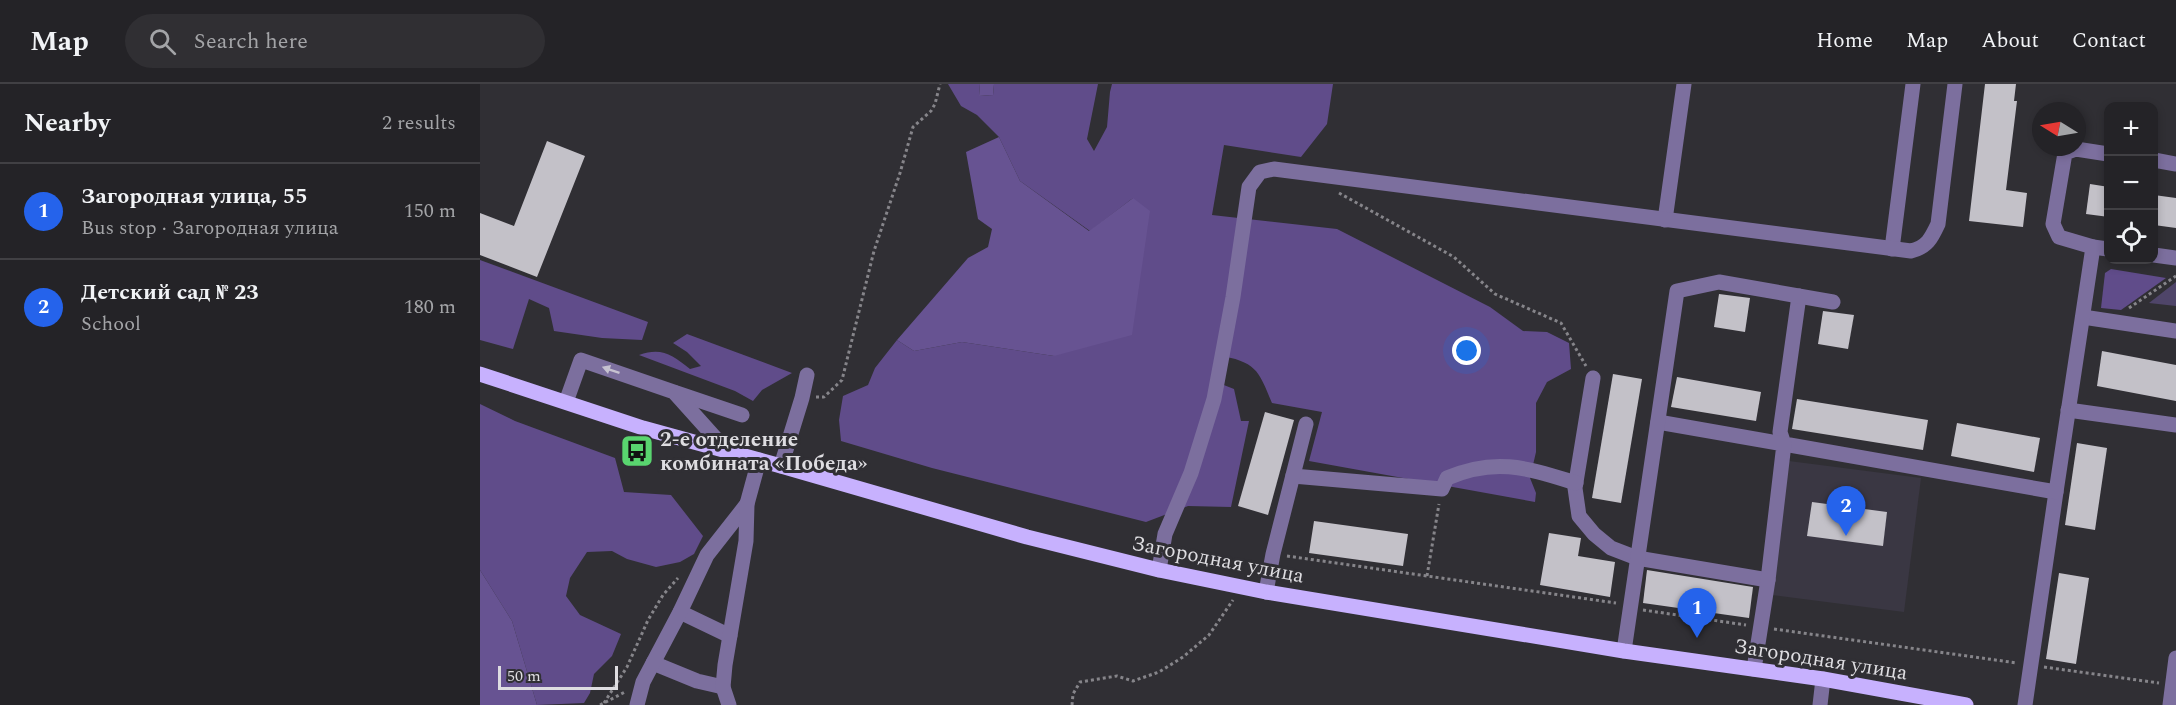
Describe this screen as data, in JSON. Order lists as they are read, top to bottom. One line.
{"streets":{"main road":["Загородная улица"]},"places":{"bus stop":["2-е отделение комбината «Победа»"]},"scale_bar":"50 m","north":"left","page":{"header":"Map","search":"Search here","nav":["Home","Map","About","Contact"],"heading":["Nearby","2 results"],"map_buttons":["+","−"],"list":[{"mark":"1","name":"Загородная улица, 55","note":"Bus stop · Загородная улица","value":"150 m"},{"mark":"2","name":"Детский сад № 23","note":"School","value":"180 m"}],"pins":["2","1"],"scale":"50 m"}}
